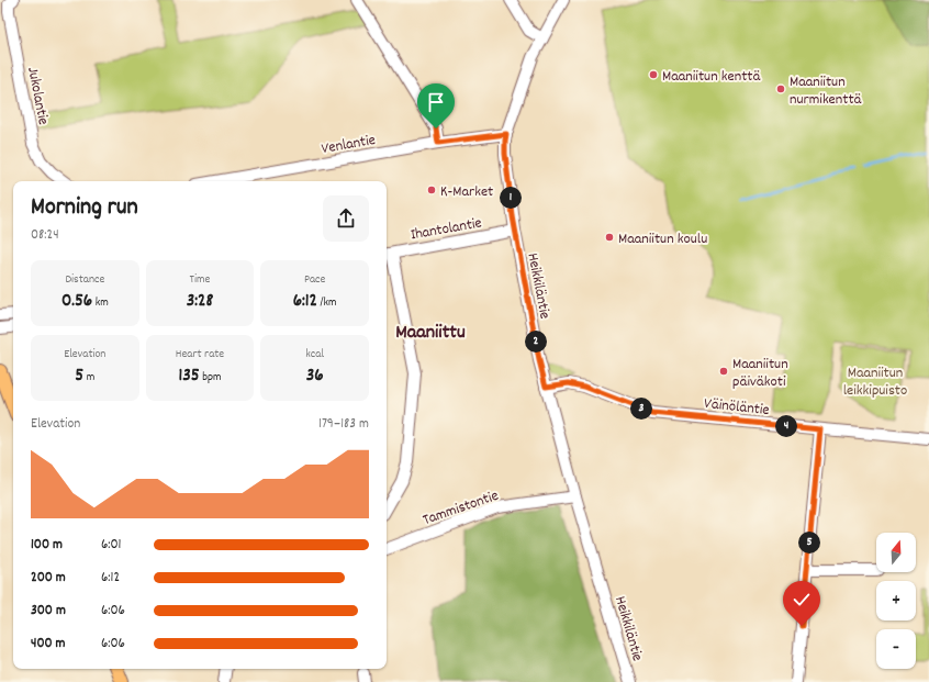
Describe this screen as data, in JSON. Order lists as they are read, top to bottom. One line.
{"streets":{"street":["Jukolantie","Venlantie","Ihantolantie","Heikkiläntie","Väinöläntie","Tammistontie"]},"crossings":[["Venlantie","Heikkiläntie"],["Ihantolantie","Heikkiläntie"],["Heikkiläntie","Väinöläntie"],["Heikkiläntie","Tammistontie"]],"districts":["Maaniittu"],"parks":["Maaniitun leikkipuisto"],"places":["Maaniitun kenttä","Maaniitun nurmikenttä","K-Market","Maaniitun koulu","Maaniitun päiväkoti"],"north":"top","page":{"heading":["Morning run","08:24"],"pins":["1","2","3","4","5"],"stats":[["Distance","0.56 km"],["Time","3:28"],["Pace","6:12 /km"],["Elevation","5 m"],["Heart rate","135 bpm"],["kcal","36"]],"chart":["Elevation","179–183 m"],"list":[{"name":"100 m","note":"6:01"},{"name":"200 m","note":"6:12"},{"name":"300 m","note":"6:06"},{"name":"400 m","note":"6:06"}],"map_buttons":["+","−"]}}
